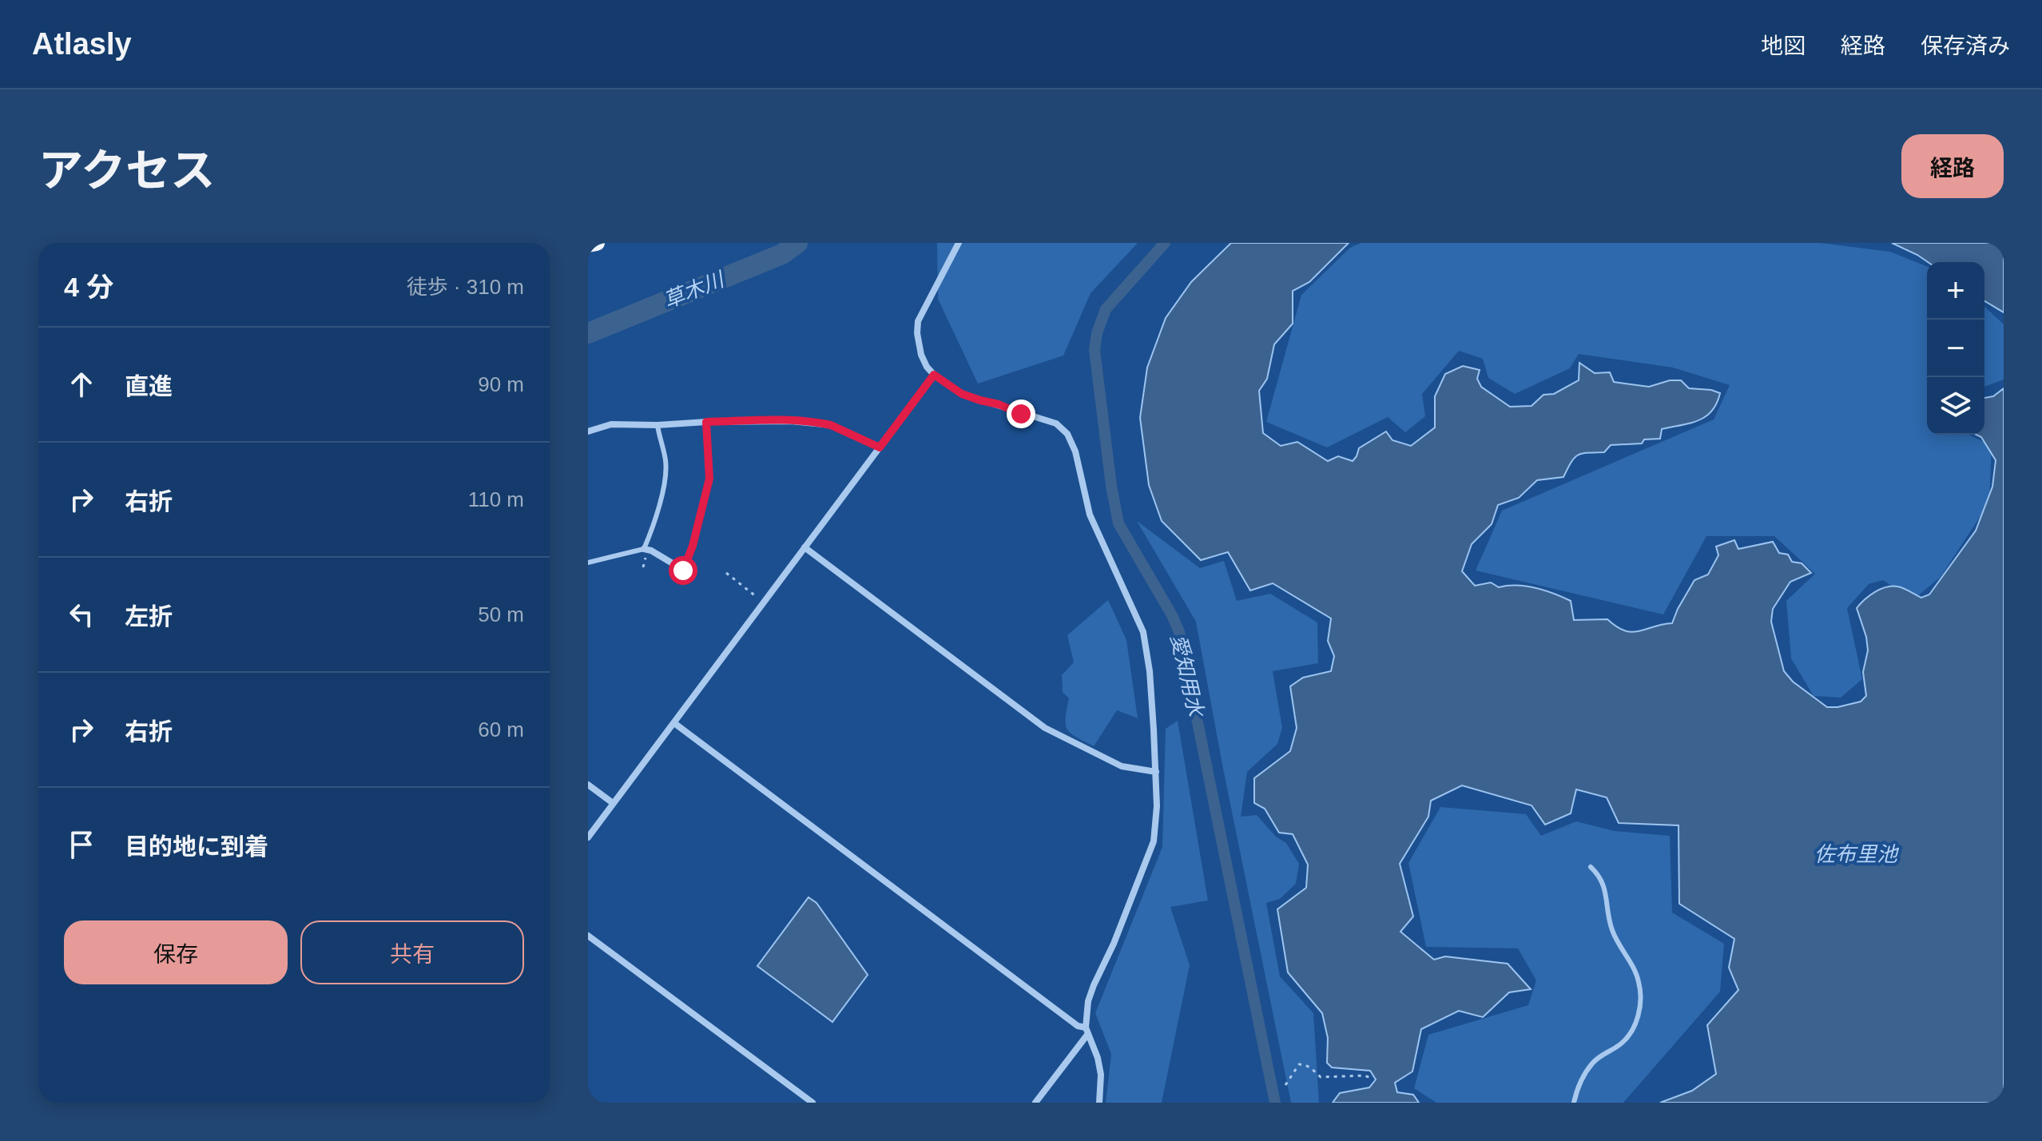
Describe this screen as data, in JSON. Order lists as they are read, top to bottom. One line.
{"water":["草木川","愛知用水","佐布里池"],"page":{"header":"Atlasly","nav":["地図","経路","保存済み"],"title":"アクセス","buttons":["経路",["保存","共有"]],"heading":["4 分","徒歩 · 310 m"],"map_buttons":["+","−"],"list":[["直進","90 m"],["右折","110 m"],["左折","50 m"],["右折","60 m"],"目的地に到着"]}}
